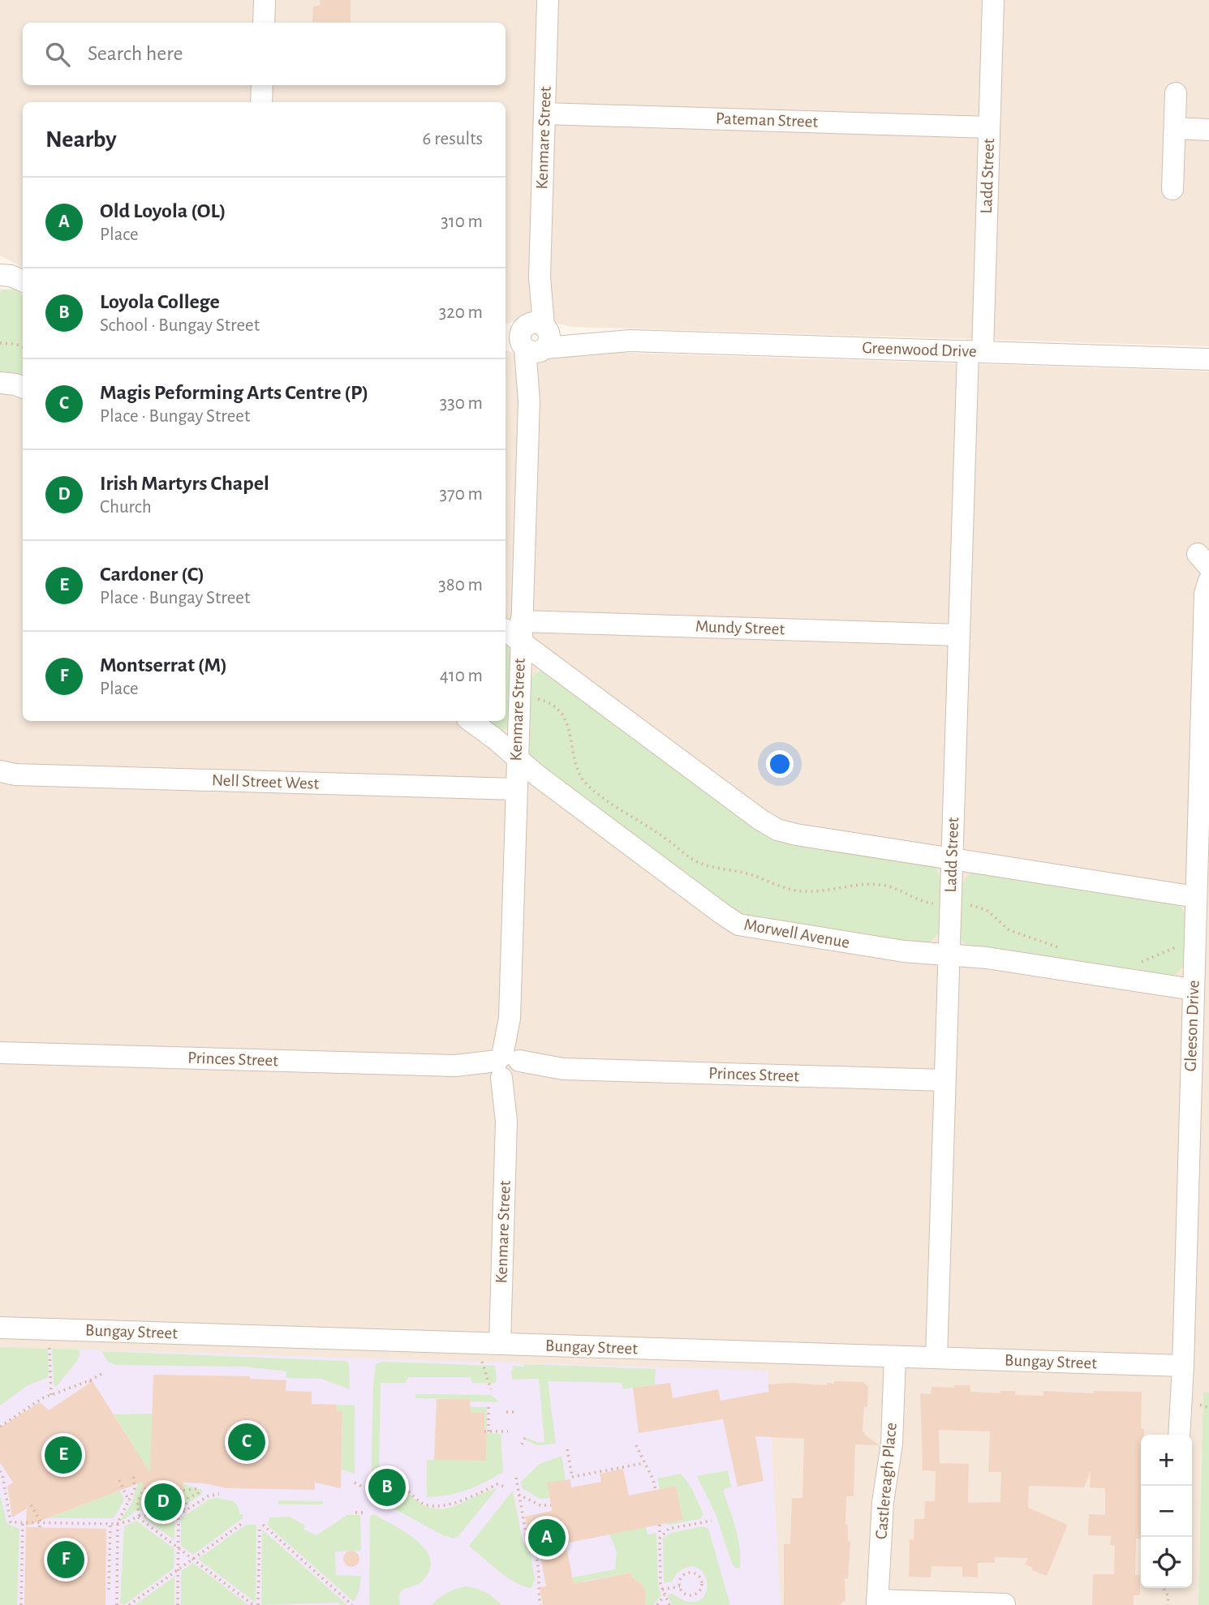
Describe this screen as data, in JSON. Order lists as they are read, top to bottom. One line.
{"streets":{"street":["Pateman Street","Kenmare Street","Ladd Street","Greenwood Drive","Mundy Street","Nell Street West","Morwell Avenue","Gleeson Drive","Princes Street","Bungay Street","Castlereagh Place"]},"crossings":[["Pateman Street","Kenmare Street"],["Pateman Street","Ladd Street"],["Kenmare Street","Greenwood Drive"],["Kenmare Street","Mundy Street"],["Kenmare Street","Nell Street West"],["Kenmare Street","Morwell Avenue"],["Kenmare Street","Princes Street"],["Kenmare Street","Bungay Street"],["Ladd Street","Greenwood Drive"],["Ladd Street","Mundy Street"],["Ladd Street","Morwell Avenue"],["Ladd Street","Princes Street"],["Ladd Street","Bungay Street"],["Morwell Avenue","Gleeson Drive"],["Gleeson Drive","Bungay Street"],["Bungay Street","Castlereagh Place"]],"page":{"search":"Search here","heading":["Nearby","6 results"],"list":[{"mark":"A","name":"Old Loyola (OL)","note":"Place","value":"310 m"},{"mark":"B","name":"Loyola College","note":"School · Bungay Street","value":"320 m"},{"mark":"C","name":"Magis Peforming Arts Centre (P)","note":"Place · Bungay Street","value":"330 m"},{"mark":"D","name":"Irish Martyrs Chapel","note":"Church","value":"370 m"},{"mark":"E","name":"Cardoner (C)","note":"Place · Bungay Street","value":"380 m"},{"mark":"F","name":"Montserrat (M)","note":"Place","value":"410 m"}],"pins":["C","E","B","D","A","F"],"map_buttons":["+","−"]}}
